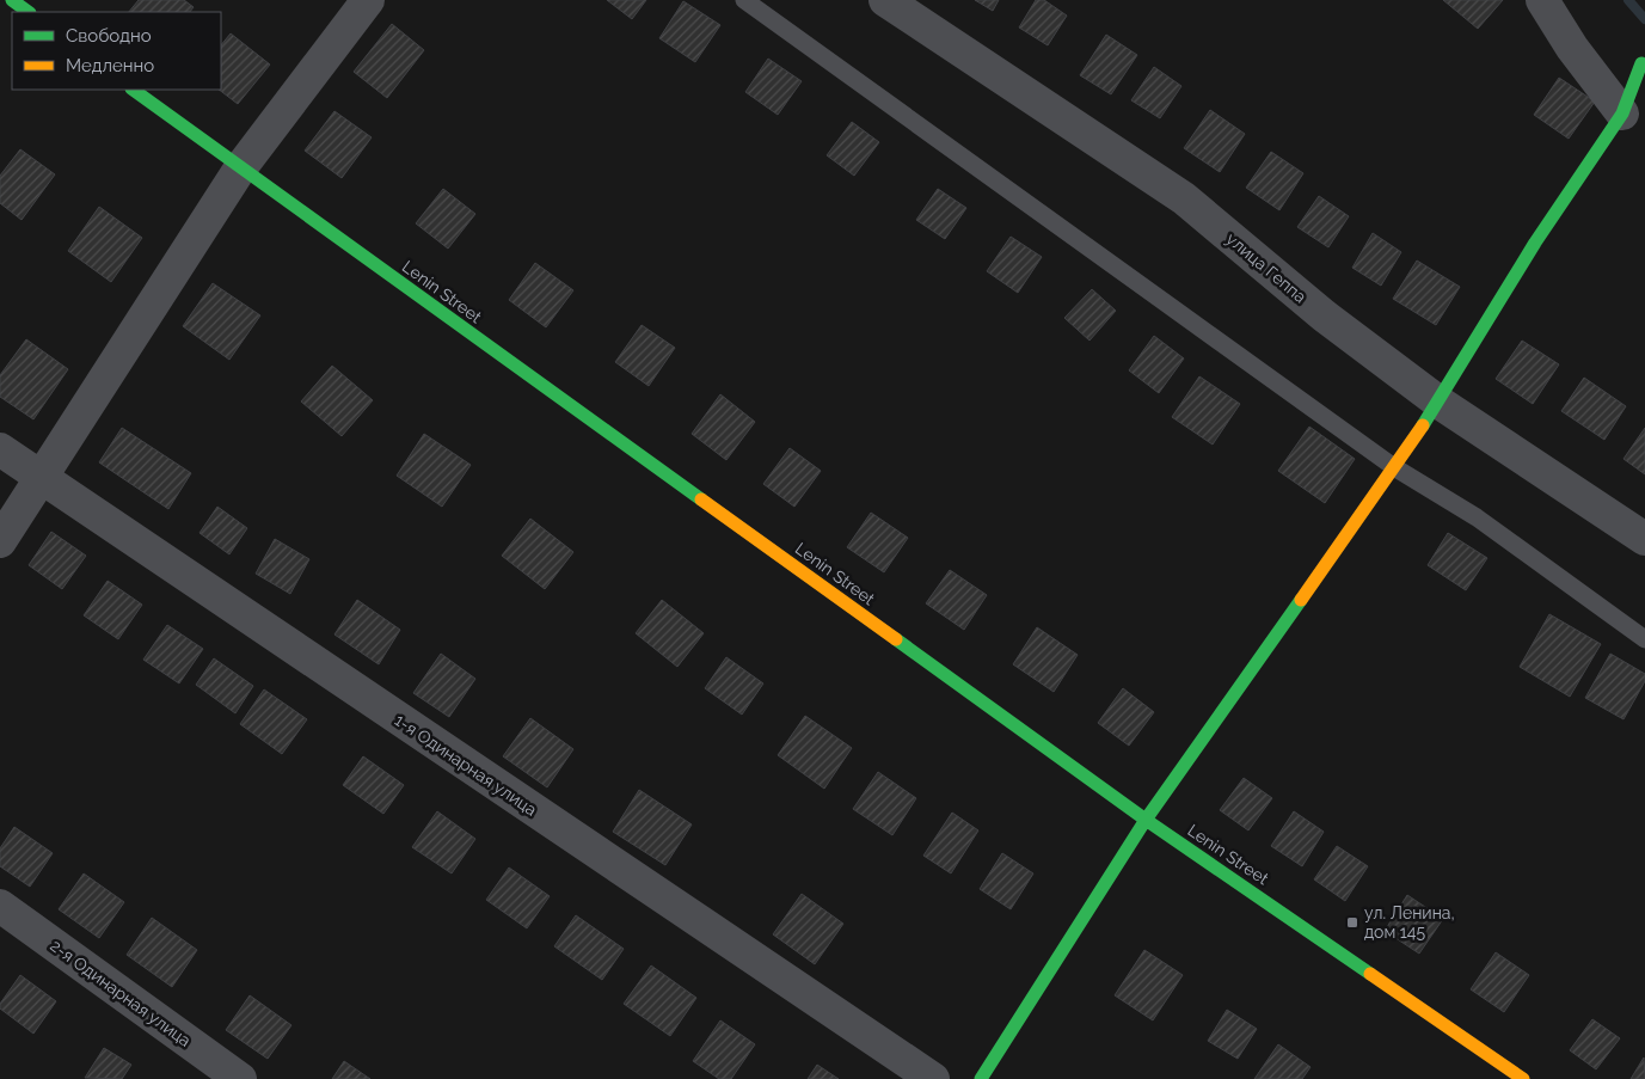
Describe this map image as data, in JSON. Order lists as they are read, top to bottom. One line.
{"streets":{"main road":["Lenin Street"],"street":["улица Геппа","1-я Одинарная улица","2-я Одинарная улица"]},"places":{"transit":["ул. Ленина, дом 145"]},"legend":["Свободно","Медленно"]}
